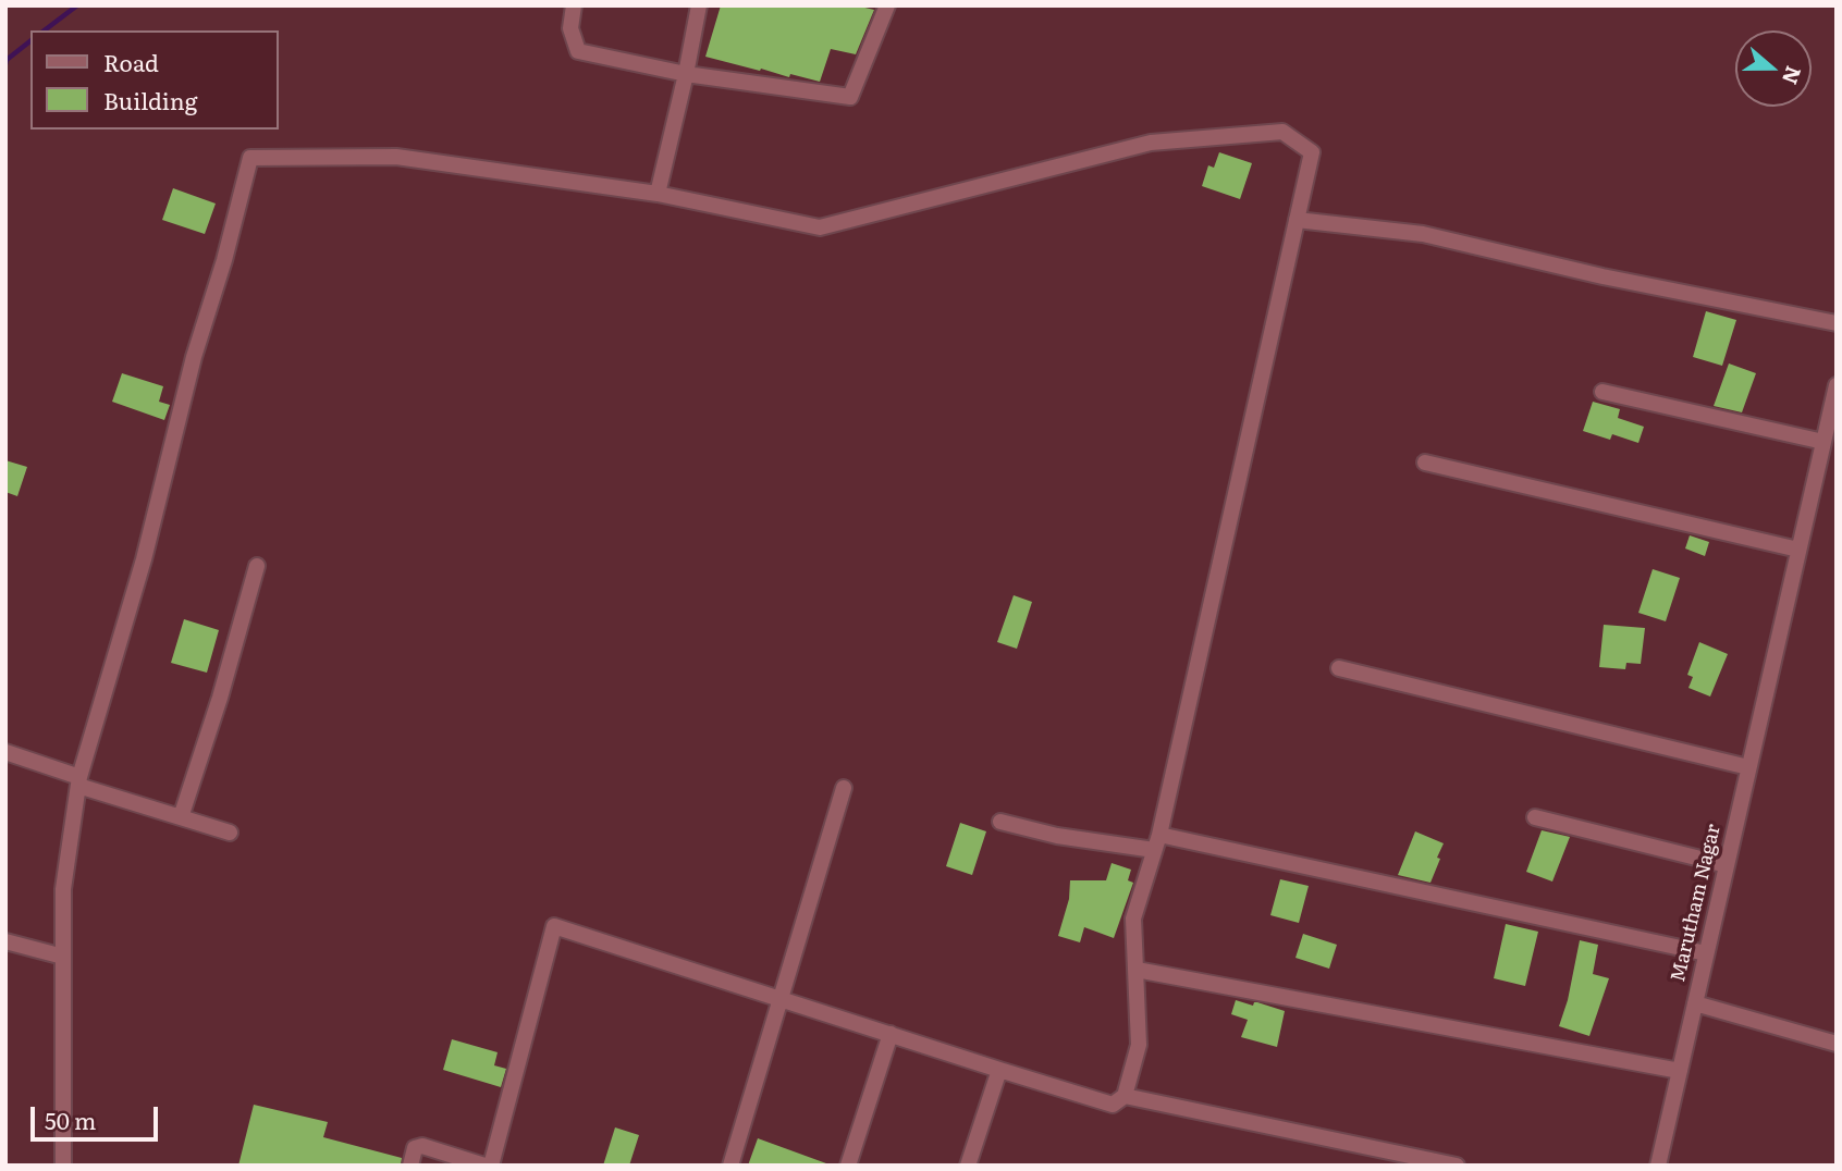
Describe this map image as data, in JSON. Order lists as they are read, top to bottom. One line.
{"streets":{"street":["Marutham Nagar"]},"legend":["Road","Building"],"scale_bar":"50 m","north":"right"}
